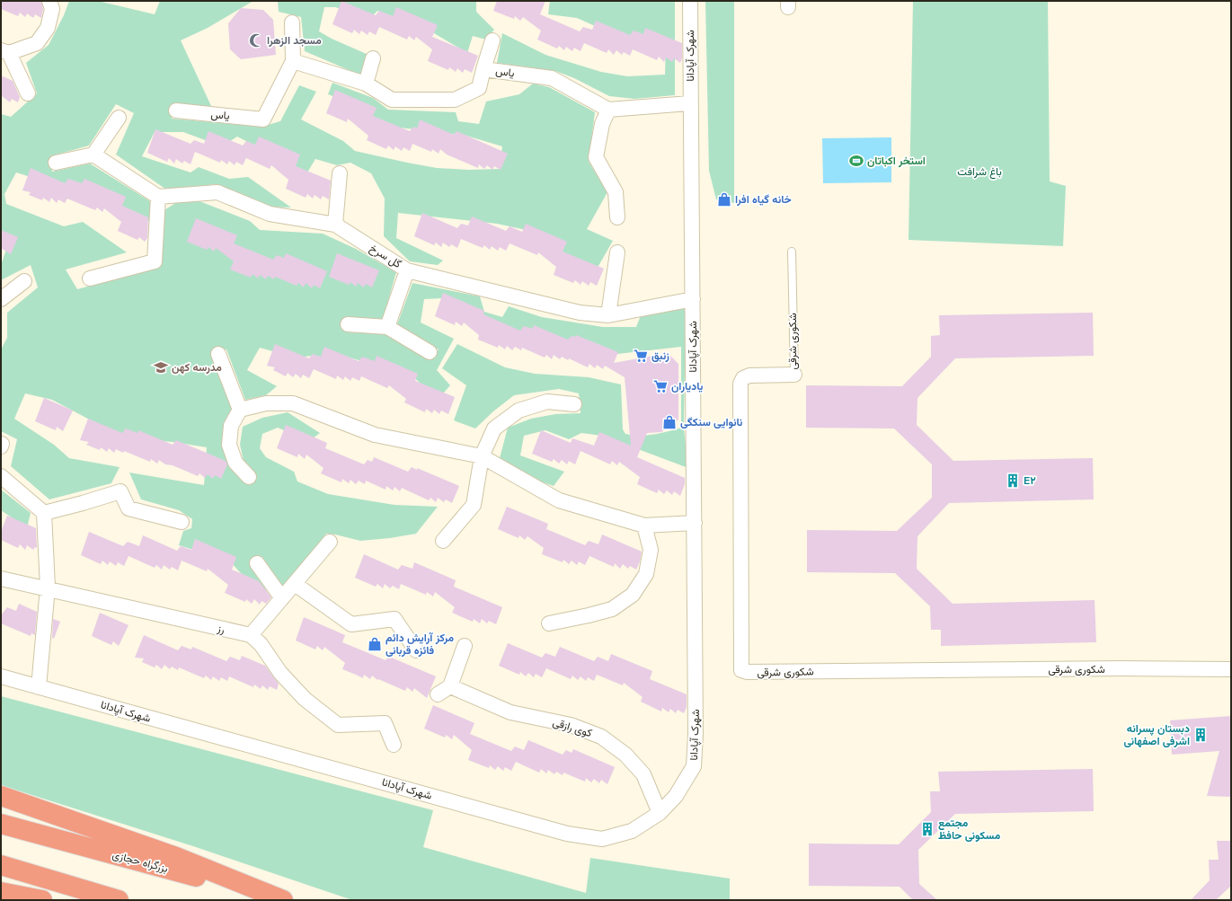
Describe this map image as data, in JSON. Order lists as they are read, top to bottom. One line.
{"streets":{"highway":["بزرگراه حجازی"],"street":["شهرک آپادانا","یاس","گل سرخ","شکوری شرقی","رز","کوی رازقی"]},"crossings":[["شهرک آپادانا","گل سرخ"],["شهرک آپادانا","کوی رازقی"]],"parks":["باغ شرافت"],"places":{"mosque":["مسجد الزهرا"],"sports":["استخر اکباتان"],"shop":["خانه گیاه افرا","نانوایی سنکگی","مرکز آرایش دائم فائزه قربانی"],"supermarket":["زنبق","یادیاران"],"school or university":["مدرسه کهن"],"building":["E۲","دبستان پسرانه اشرفی اصفهانی","مجتمع مسکونی حافظ"]}}
